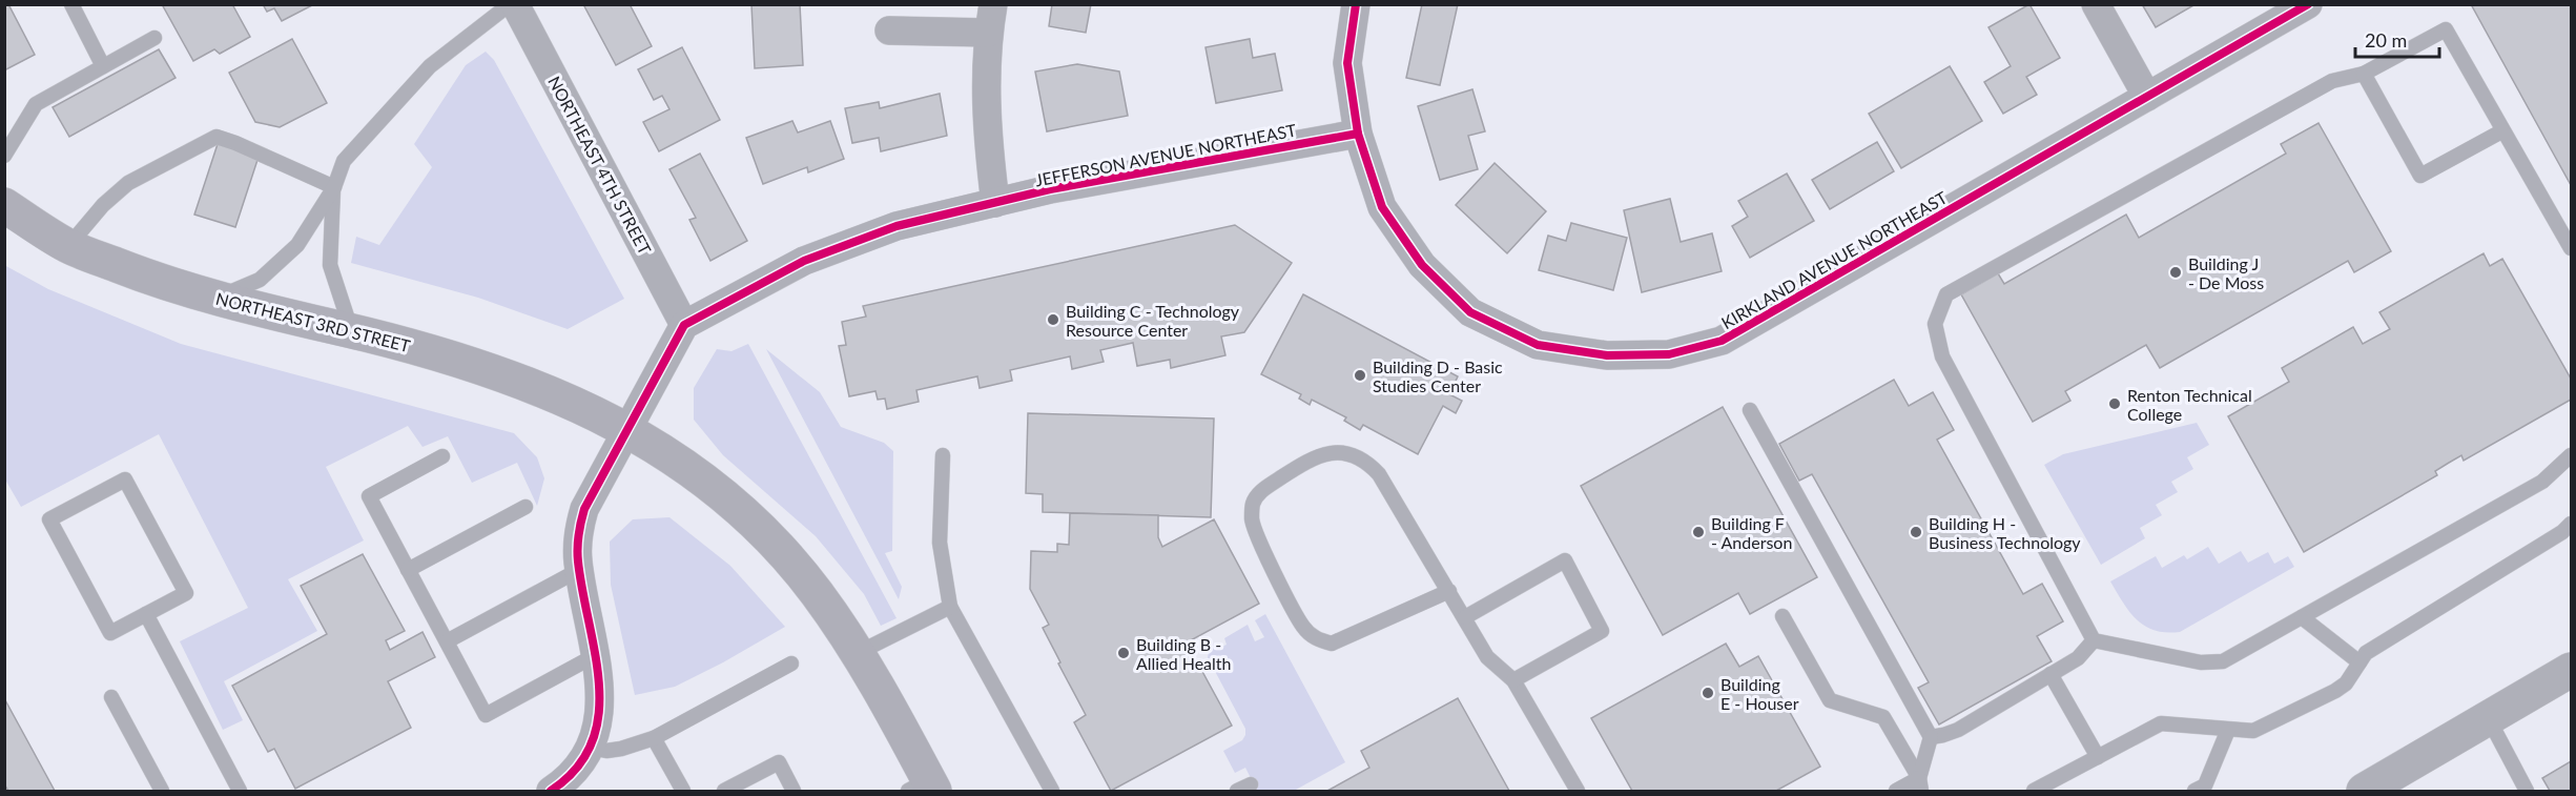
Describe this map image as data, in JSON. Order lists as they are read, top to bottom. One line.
{"streets":{"main road":["NORTHEAST 3RD STREET"],"street":["JEFFERSON AVENUE NORTHEAST","NORTHEAST 4TH STREET","KIRKLAND AVENUE NORTHEAST"]},"crossings":[["JEFFERSON AVENUE NORTHEAST","NORTHEAST 4TH STREET"],["JEFFERSON AVENUE NORTHEAST","KIRKLAND AVENUE NORTHEAST"]],"places":["Building J - De Moss","Building C - Technology Resource Center","Building D - Basic Studies Center","Renton Technical College","Building F - Anderson","Building H - Business Technology","Building B - Allied Health","Building E - Houser"],"scale_bar":"20 m"}
